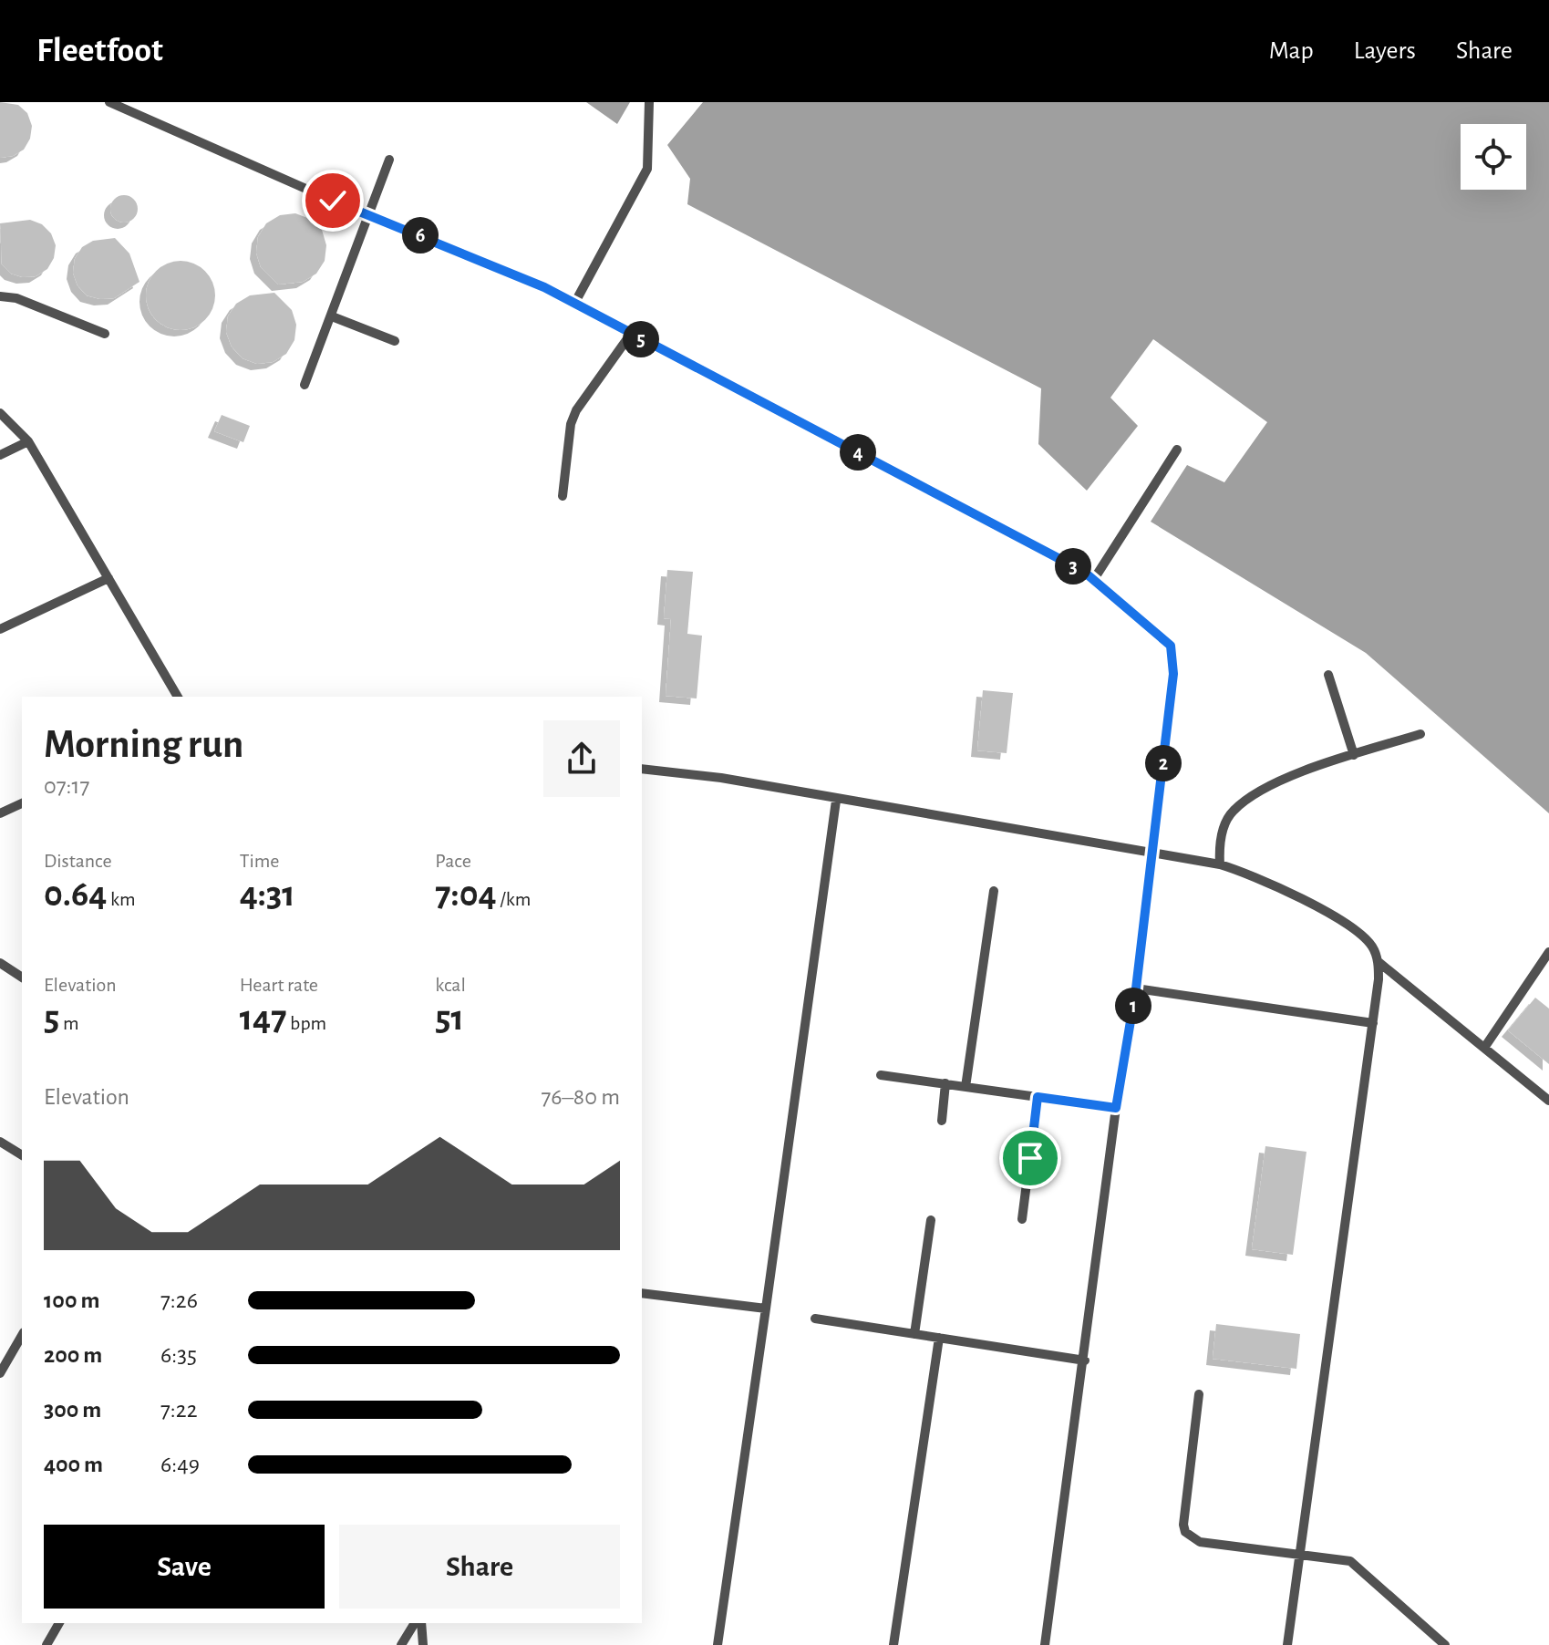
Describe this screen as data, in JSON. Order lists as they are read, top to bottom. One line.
{"page":{"header":"Fleetfoot","nav":["Map","Layers","Share"],"pins":["6","5","4","3","2","1"],"heading":["Morning run","07:17"],"stats":[["Distance","0.64 km"],["Time","4:31"],["Pace","7:04 /km"],["Elevation","5 m"],["Heart rate","147 bpm"],["kcal","51"]],"chart":["Elevation","76–80 m"],"list":[{"name":"100 m","note":"7:26"},{"name":"200 m","note":"6:35"},{"name":"300 m","note":"7:22"},{"name":"400 m","note":"6:49"}],"buttons":["Save","Share"]}}
